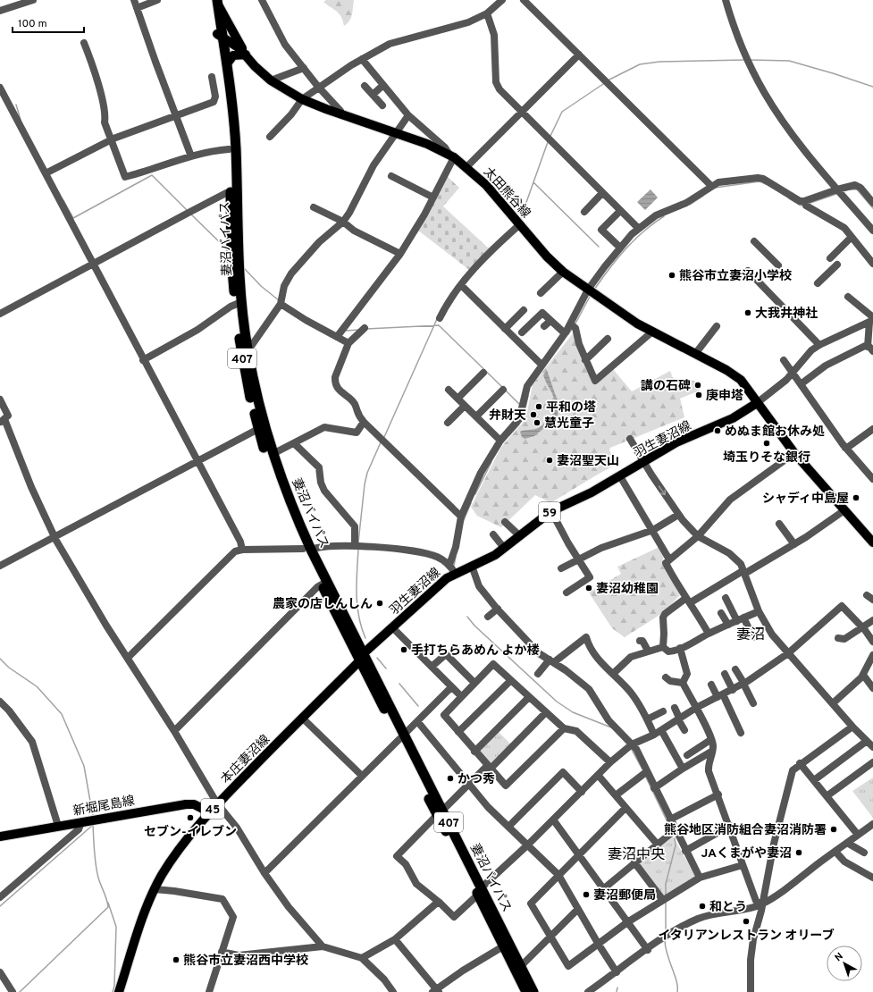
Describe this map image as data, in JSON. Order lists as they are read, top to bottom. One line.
{"streets":{"highway":["妻沼バイパス","407"],"main road":["太田熊谷線","羽生妻沼線","59","本庄妻沼線","新堀尾島線","45"]},"crossings":[["太田熊谷線","妻沼バイパス"],["太田熊谷線","羽生妻沼線"],["妻沼バイパス","羽生妻沼線"],["妻沼バイパス","本庄妻沼線"],["羽生妻沼線","本庄妻沼線"],["本庄妻沼線","新堀尾島線"]],"districts":["妻沼","妻沼中央"],"places":["熊谷市立妻沼小学校","大我井神社","講の石碑","庚申塔","平和の塔","弁財天","慧光童子","めぬま館お休み処","埼玉りそな銀行","妻沼聖天山","シャディ中島屋","妻沼幼稚園","農家の店しんしん","手打ちらあめん よか楼","かつ秀","セブン-イレブン","熊谷地区消防組合妻沼消防署","JAくまがや妻沼","妻沼郵便局","和とう","イタリアンレストラン オリーブ","熊谷市立妻沼西中学校"],"scale_bar":"100 m","north":"top left"}
